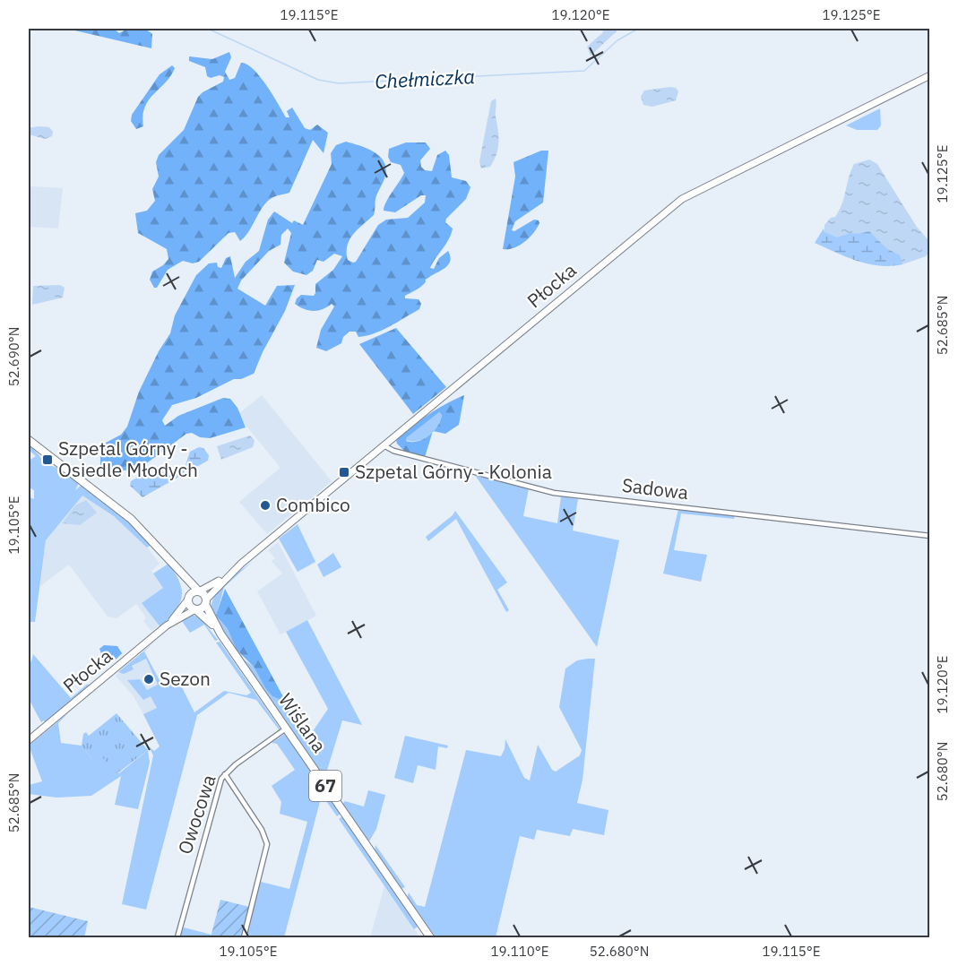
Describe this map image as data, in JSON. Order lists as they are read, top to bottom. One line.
{"streets":{"main road":["Płocka","Wiślana","67"],"street":["Sadowa","Owocowa"]},"crossings":[["Płocka","Sadowa"],["Płocka","Wiślana"],["Płocka","67"],["Wiślana","67"],["Wiślana","Owocowa"]],"water":["Chełmiczka"],"places":{"transit":["Szpetal Górny - Osiedle Młodych","Szpetal Górny - Kolonia"],"other":["Combico","Sezon"]},"coordinates":["19.115°E","19.120°E","19.125°E","52.685°N","52.690°N","19.105°E","52.680°N","19.110°E"]}
